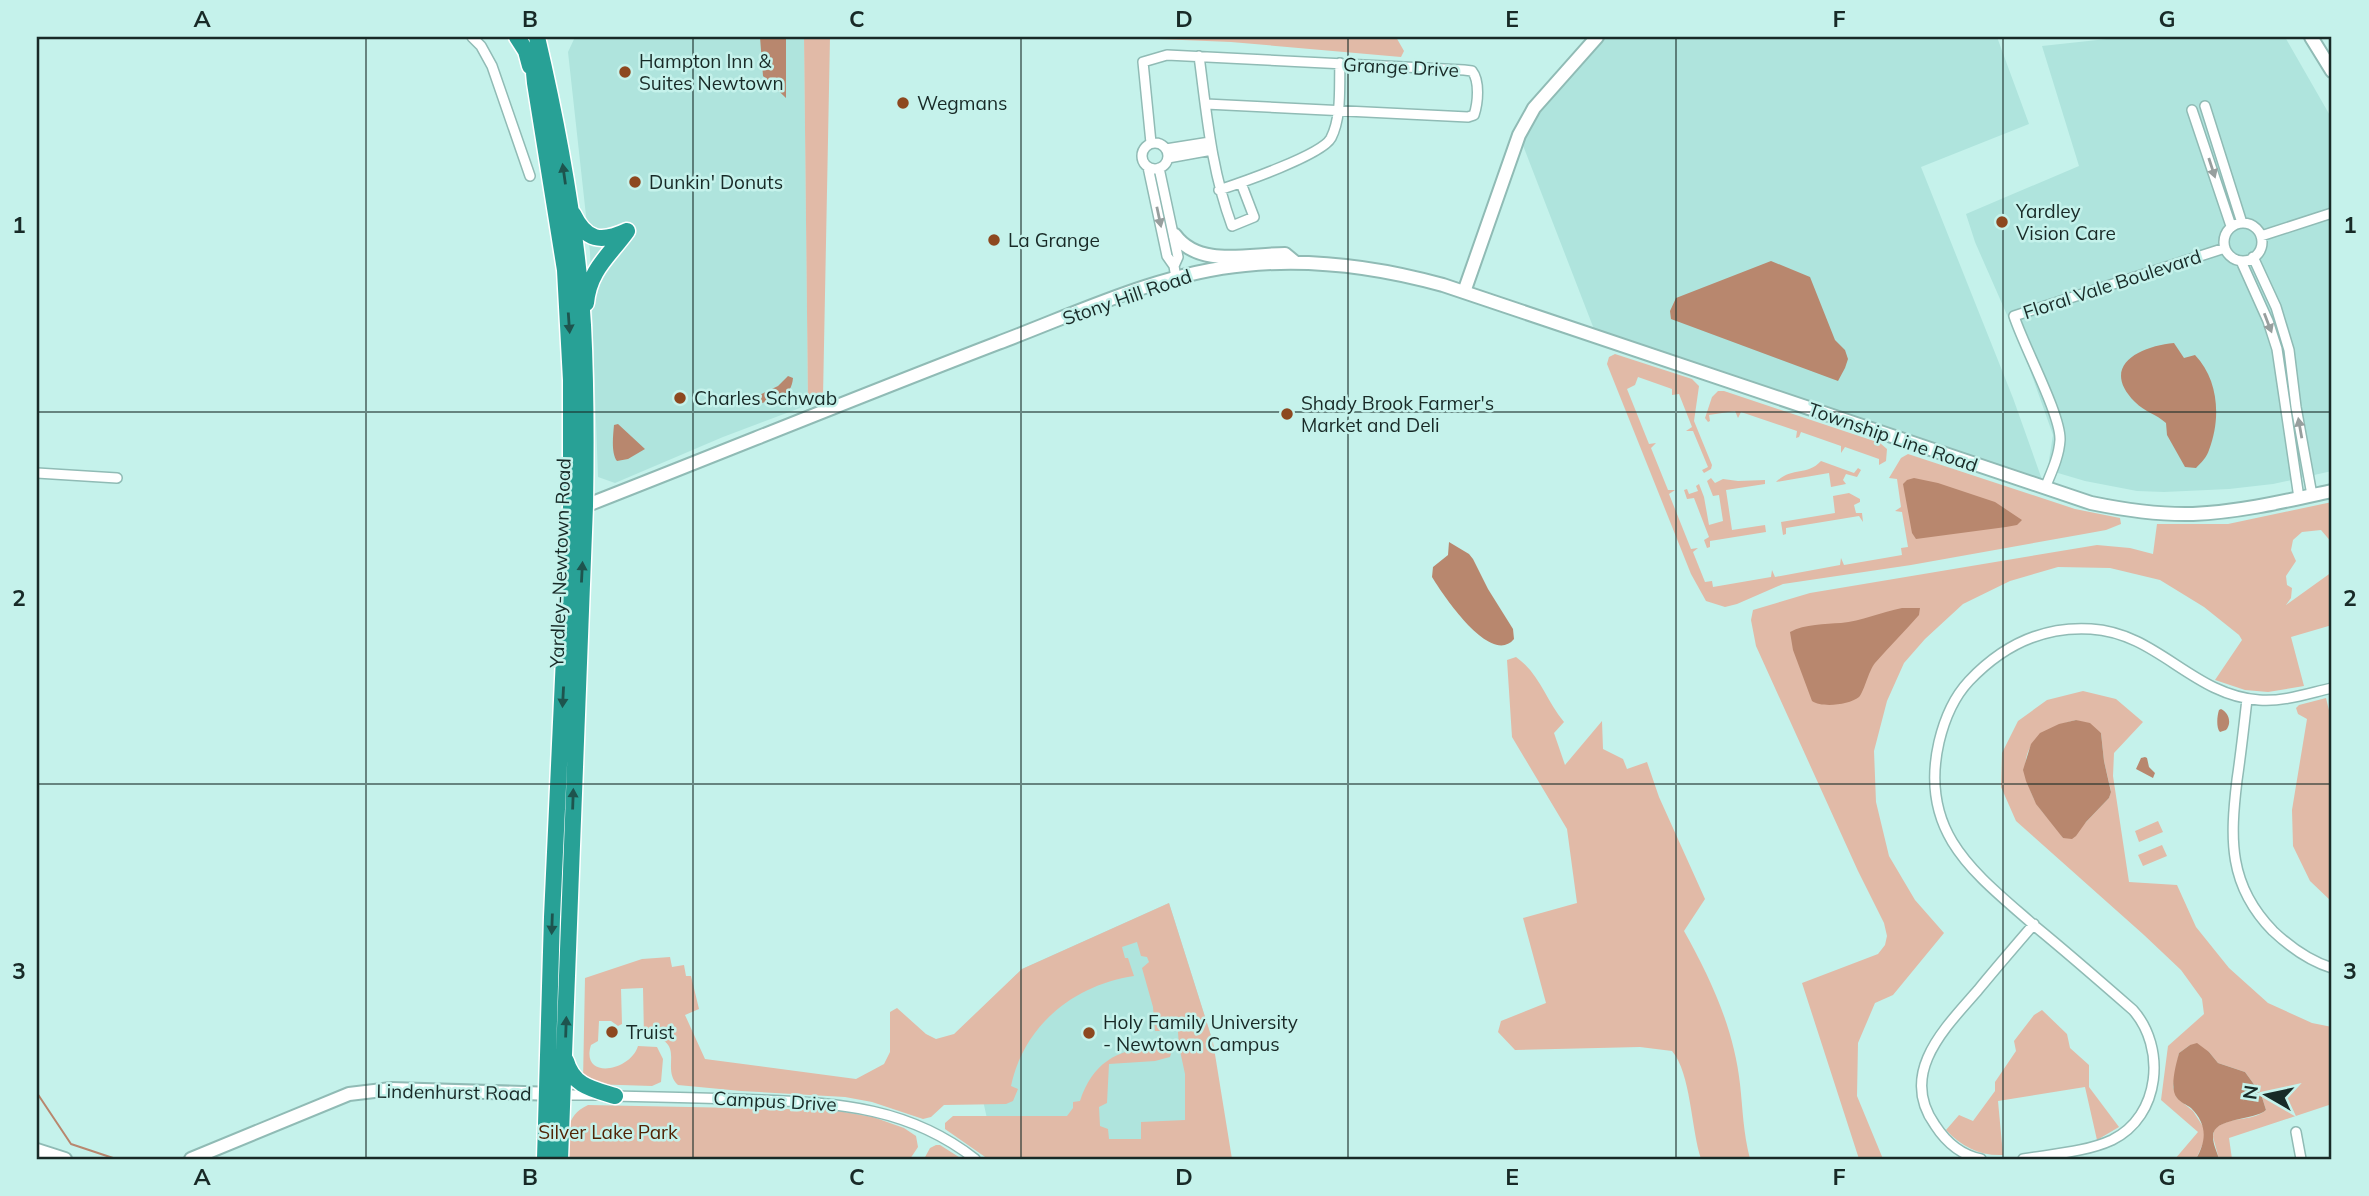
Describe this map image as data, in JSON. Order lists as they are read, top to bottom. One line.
{"streets":{"highway":["Yardley-Newtown Road"],"street":["Grange Drive","Floral Vale Boulevard","Stony Hill Road","Township Line Road","Lindenhurst Road","Campus Drive"]},"crossings":[["Floral Vale Boulevard","Township Line Road"],["Stony Hill Road","Township Line Road"],["Stony Hill Road","Yardley-Newtown Road"],["Yardley-Newtown Road","Lindenhurst Road"],["Yardley-Newtown Road","Campus Drive"],["Lindenhurst Road","Campus Drive"]],"parks":["Silver Lake Park"],"places":["Hampton Inn & Suites Newtown","Wegmans","Dunkin' Donuts","Yardley Vision Care","La Grange","Charles Schwab","Shady Brook Farmer's Market and Deli","Truist","Holy Family University - Newtown Campus"],"north":"left","grid":{"columns":["A","B","C","D","E","F","G"],"rows":["1","2","3"]}}
